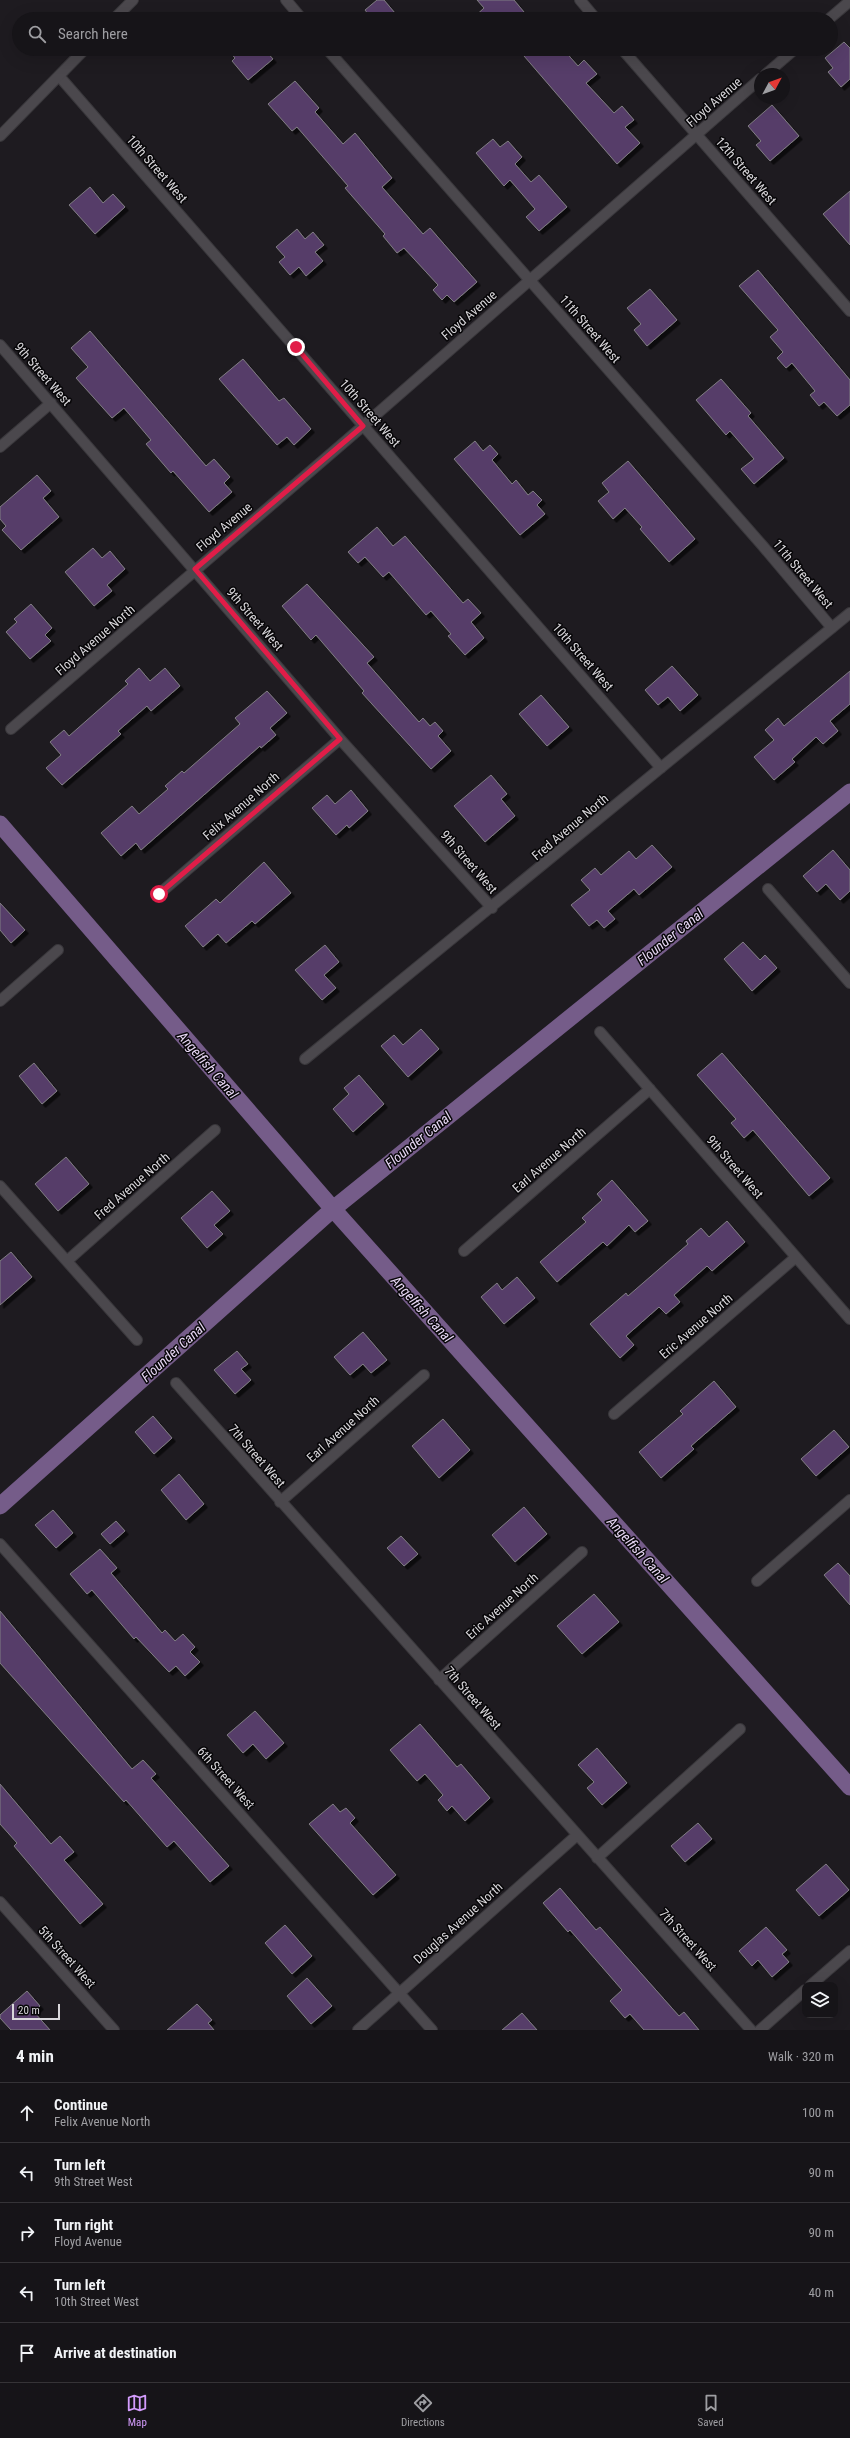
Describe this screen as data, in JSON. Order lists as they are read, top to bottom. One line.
{"streets":{"street":["Floyd Avenue","10th Street West","12th Street West","11th Street West","9th Street West","Floyd Avenue North","Felix Avenue North","Fred Avenue North","Earl Avenue North","Eric Avenue North","7th Street West","6th Street West","Douglas Avenue North","5th Street West"]},"crossings":[["Floyd Avenue","10th Street West"],["Floyd Avenue","12th Street West"],["Floyd Avenue","11th Street West"],["Floyd Avenue","9th Street West"],["Floyd Avenue","Floyd Avenue North"],["10th Street West","Fred Avenue North"],["11th Street West","Fred Avenue North"],["9th Street West","Floyd Avenue North"],["9th Street West","Felix Avenue North"],["9th Street West","Fred Avenue North"],["9th Street West","Earl Avenue North"],["9th Street West","Eric Avenue North"],["Earl Avenue North","7th Street West"],["Eric Avenue North","7th Street West"],["7th Street West","Douglas Avenue North"],["6th Street West","Douglas Avenue North"]],"water":["Flounder Canal","Angelfish Canal"],"scale_bar":"20 m","north":"top right","page":{"search":"Search here","scale":"20 m","heading":["4 min","Walk · 320 m"],"list":[["Continue","Felix Avenue North","100 m"],["Turn left","9th Street West","90 m"],["Turn right","Floyd Avenue","90 m"],["Turn left","10th Street West","40 m"],"Arrive at destination"],"nav":["Map","Directions","Saved"]}}
